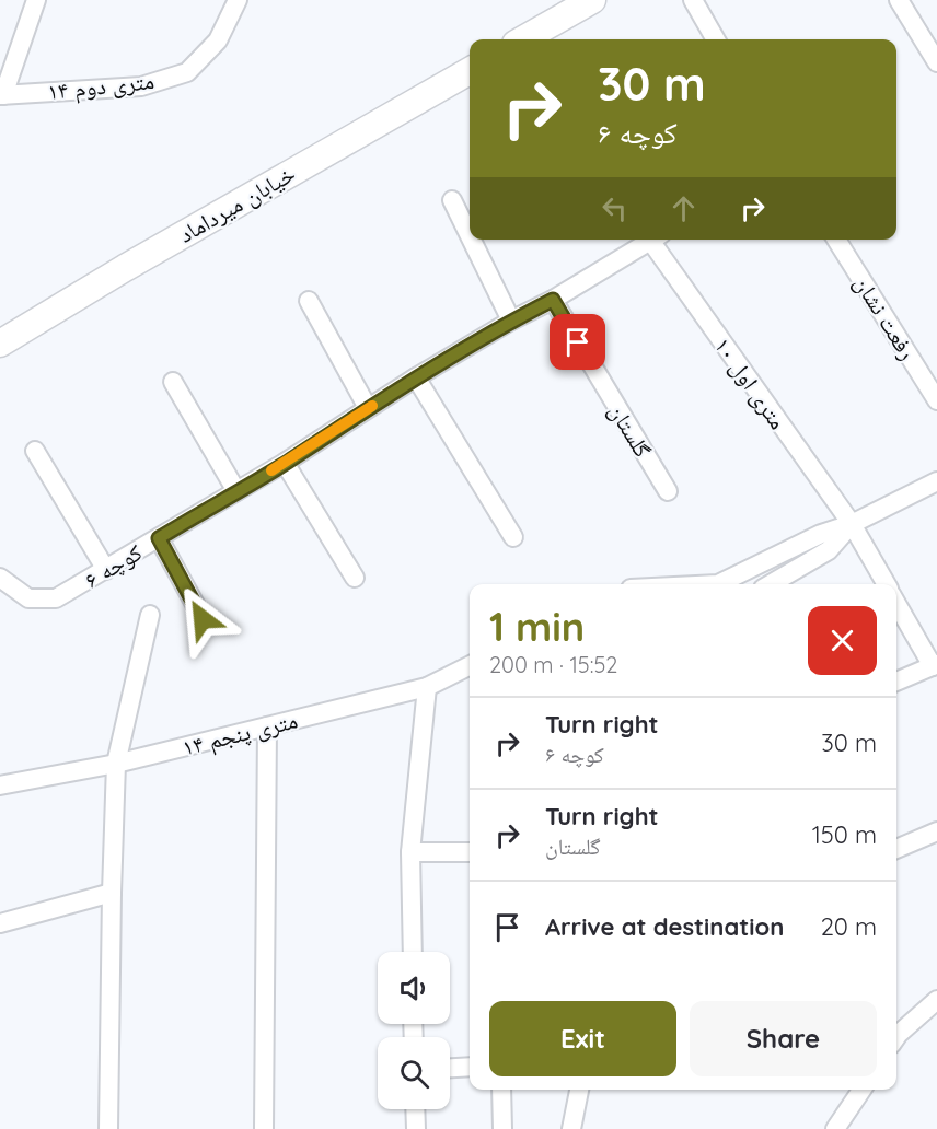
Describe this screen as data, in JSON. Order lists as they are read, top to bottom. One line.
{"streets":{"main road":["خیابان میرداماد"],"street":["۱۴ متری دوم","رفعت نشان","۱۰ متری اول","گلستان","کوچه ۶","۱۴ متری پنجم"]},"crossings":[["گلستان","کوچه ۶"]],"page":{"turn":["30 m","کوچه ۶"],"heading":["1 min","200 m · 15:52"],"list":[{"name":"Turn right","note":"کوچه ۶","value":"30 m"},{"name":"Turn right","note":"گلستان","value":"150 m"},{"name":"Arrive at destination","value":"20 m"}],"buttons":["Exit","Share"]}}
